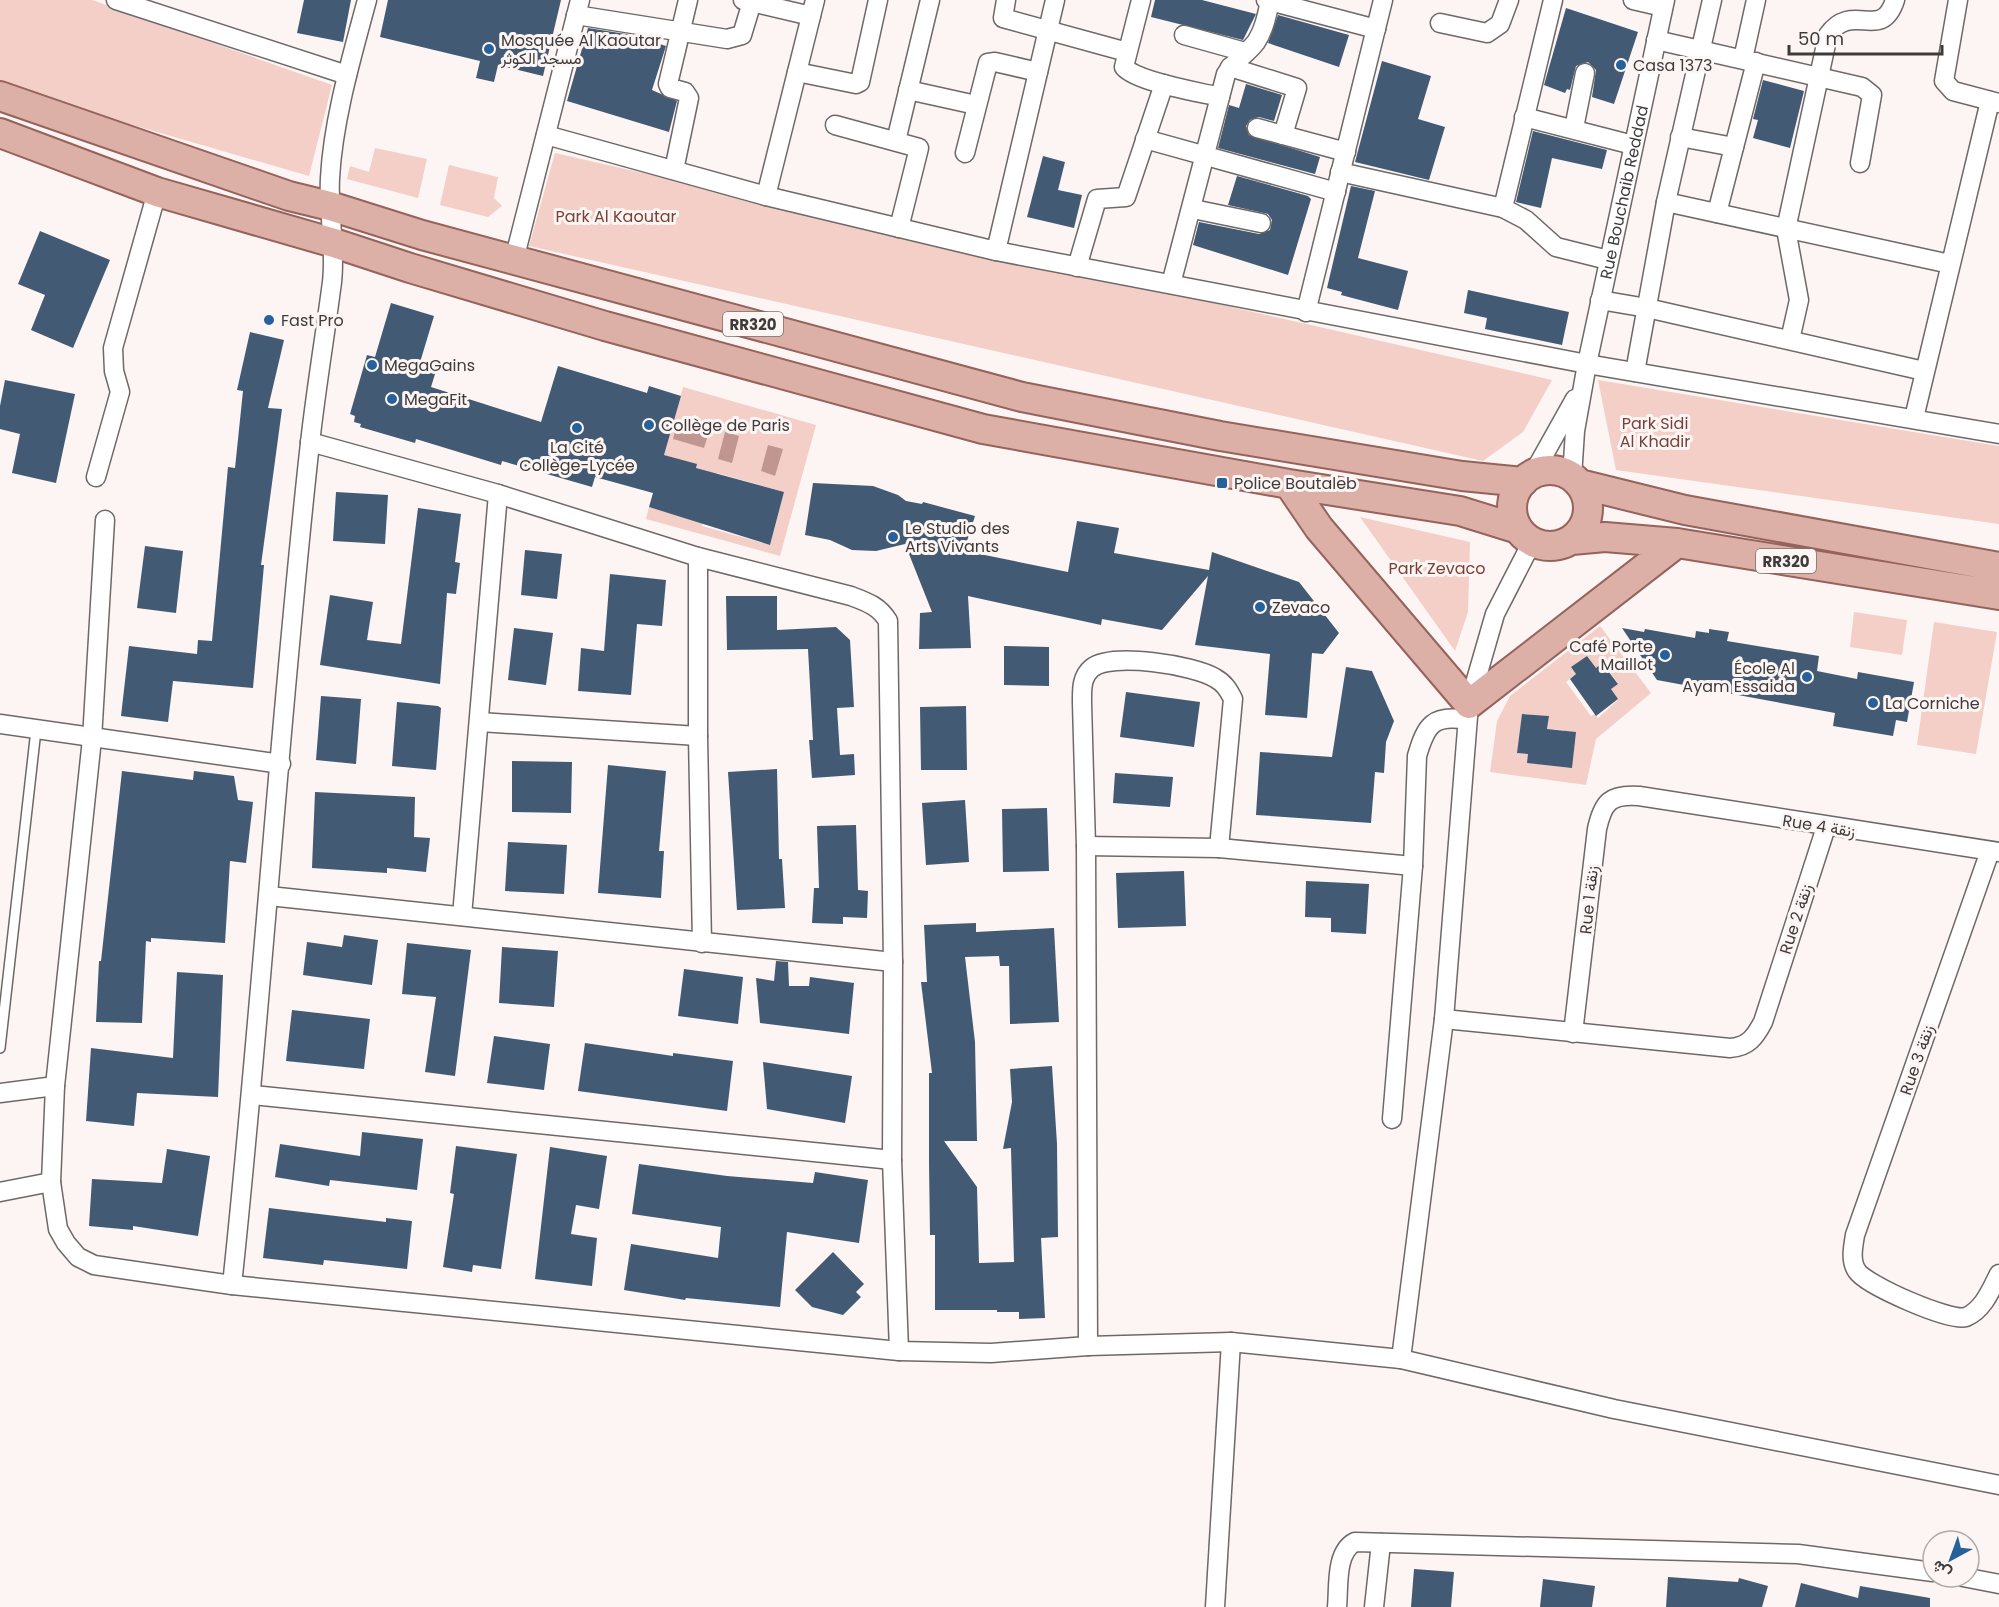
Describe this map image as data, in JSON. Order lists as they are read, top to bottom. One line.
{"streets":{"main road":["RR320"],"street":["Rue Bouchaib Reddad","Rue 4 زنقة","Rue 1 زنقة","Rue 2 زنقة","Rue 3 زنقة"]},"crossings":[["Rue Bouchaib Reddad","RR320"],["Rue 4 زنقة","Rue 1 زنقة"],["Rue 4 زنقة","Rue 2 زنقة"],["Rue 4 زنقة","Rue 3 زنقة"],["Rue 1 زنقة","Rue 2 زنقة"]],"parks":["Park Al Kaoutar","Park Sidi Al Khadir","Park Zevaco"],"places":{"other":["Mosquée Al Kaoutar مسجد الكوثر","Casa 1373","Fast Pro","MegaGains","MegaFit","Collège de Paris","La Cité Collège-Lycée","Le Studio des Arts Vivants","Zevaco","Café Porte Maillot","École Al Ayam Essaida","La Corniche"],"transit":["Police Boutaleb"]},"scale_bar":"50 m","north":"bottom left"}
